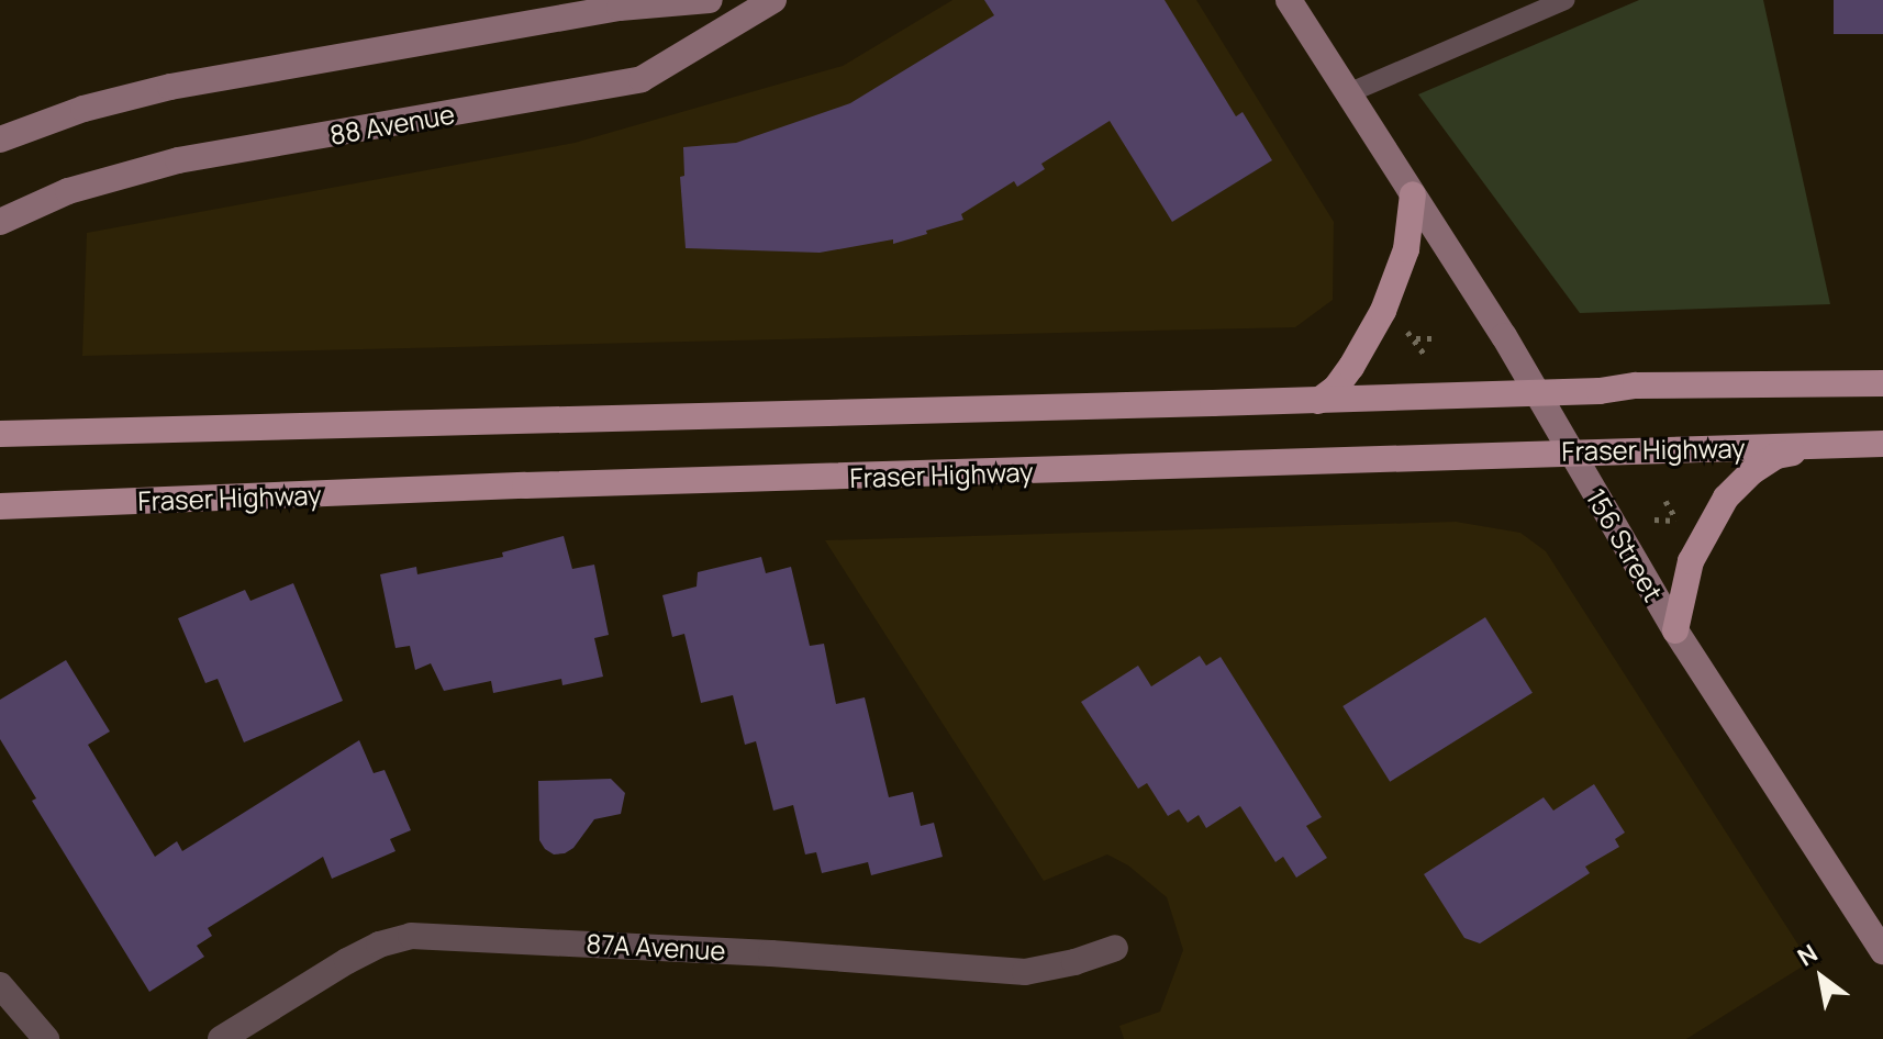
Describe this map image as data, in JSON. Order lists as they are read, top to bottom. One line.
{"streets":{"main road":["88 Avenue","Fraser Highway","156 Street"],"street":["87A Avenue"]},"crossings":[["Fraser Highway","156 Street"]],"north":"top left"}
